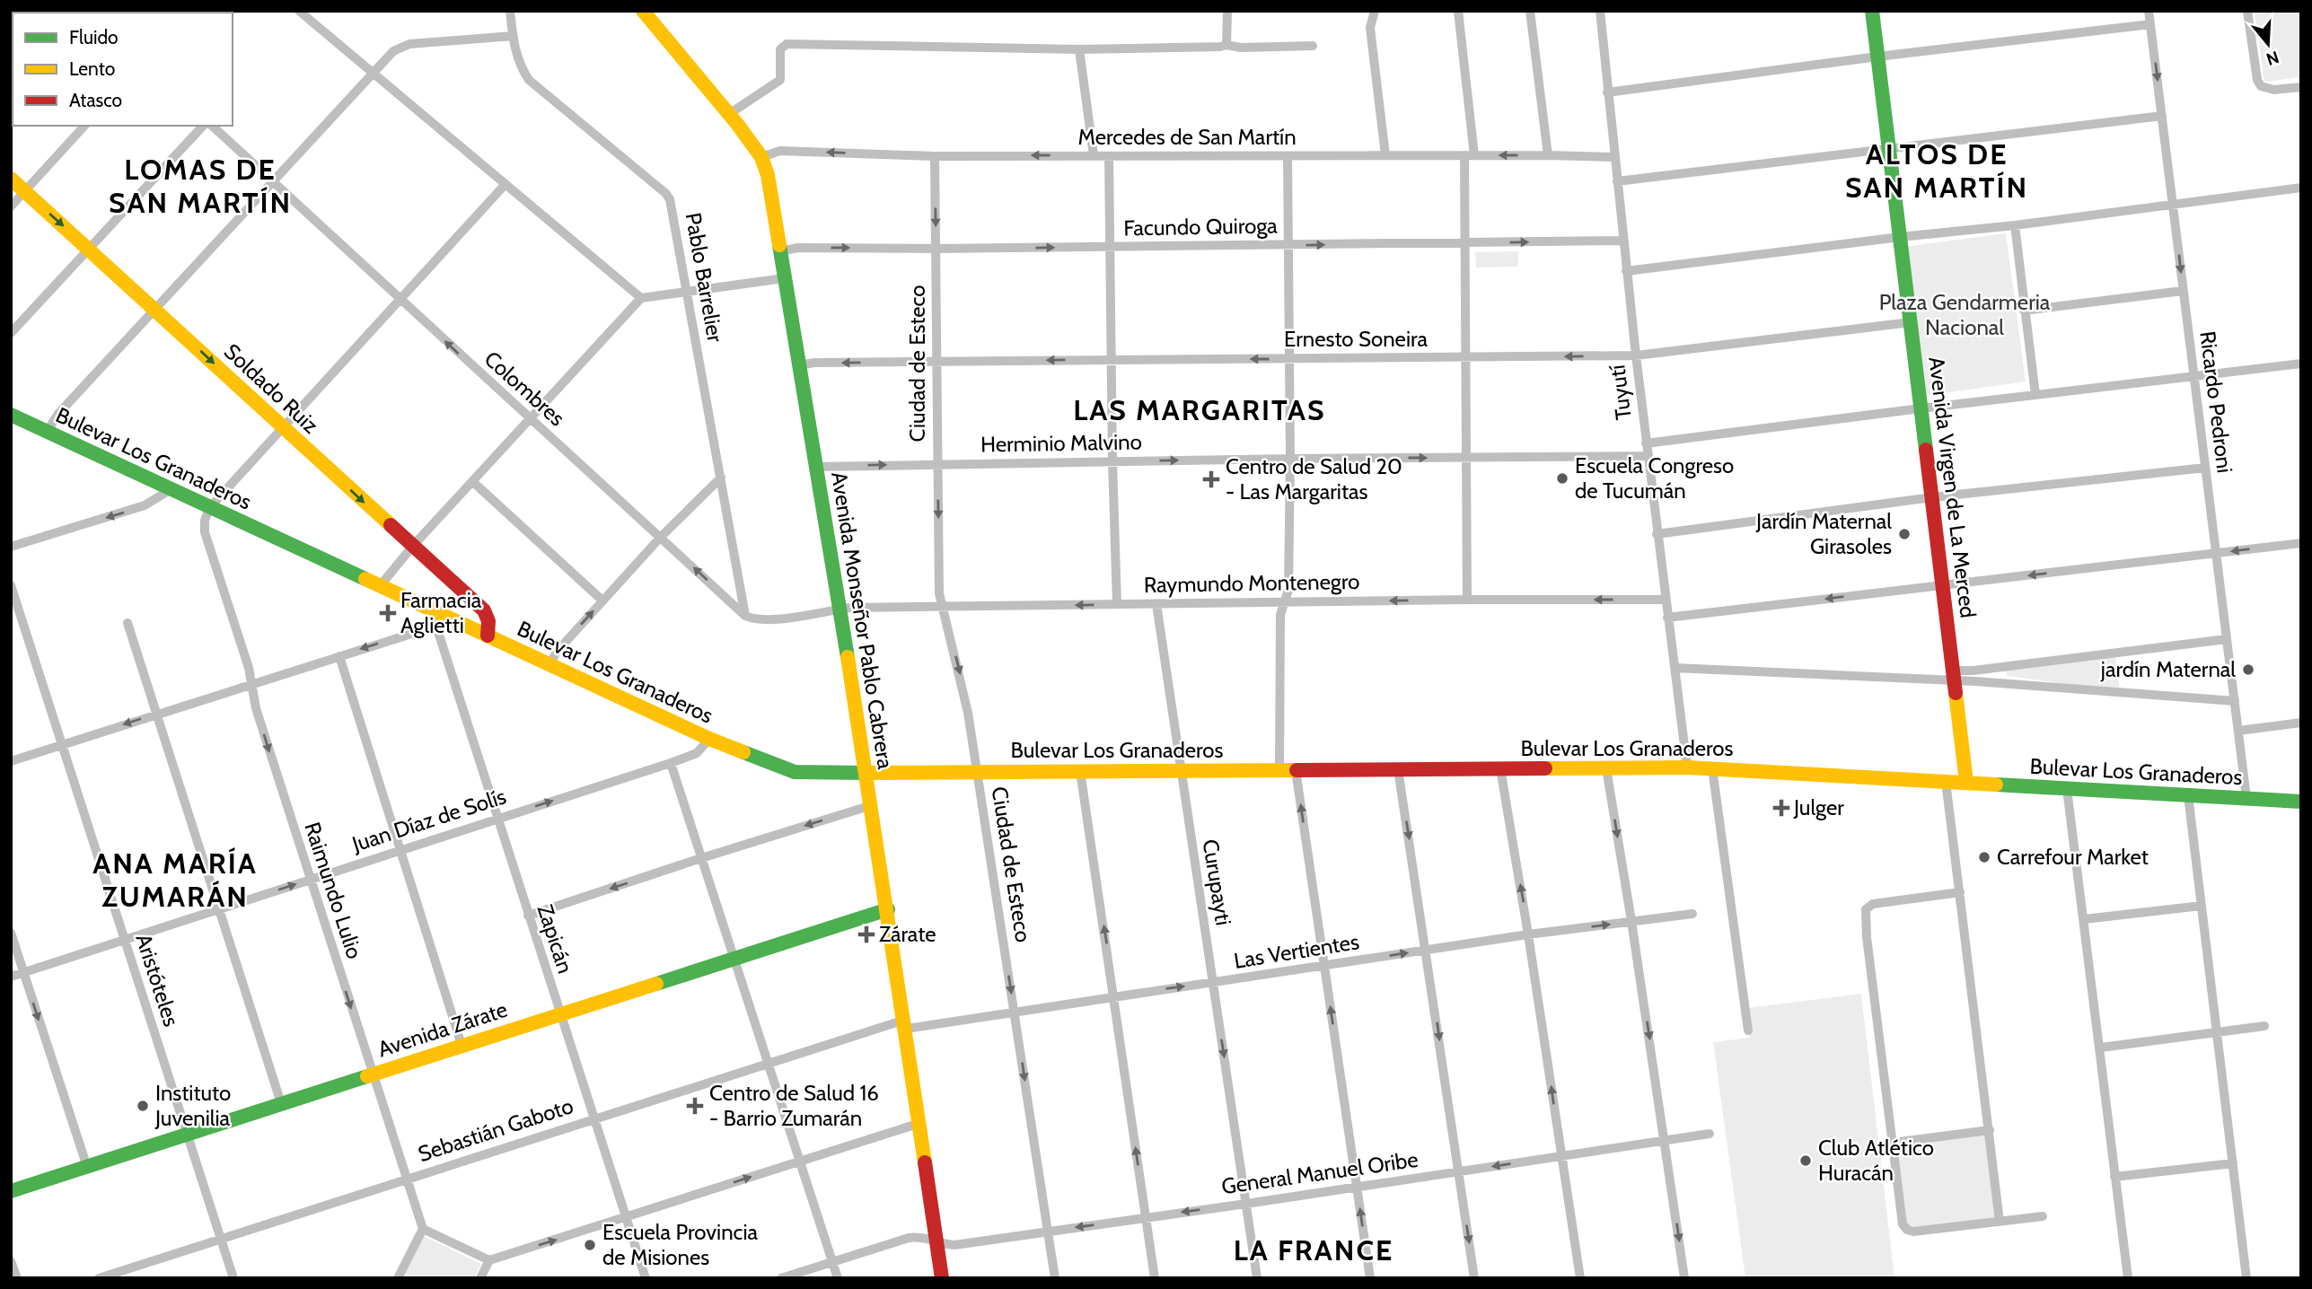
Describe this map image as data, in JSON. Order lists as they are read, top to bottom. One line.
{"streets":{"main road":["Soldado Ruiz","Bulevar Los Granaderos","Avenida Virgen de La Merced","Avenida Monseñor Pablo Cabrera","Avenida Zárate"],"street":["Mercedes de San Martín","Facundo Quiroga","Pablo Barrelier","Ernesto Soneira","Ciudad de Esteco","Colombres","Tuyutí","Ricardo Pedroni","Herminio Malvino","Raymundo Montenegro","Juan Díaz de Solís","Curupayti","Raimundo Lulio","Zapicán","Las Vertientes","Aristóteles","Sebastián Gaboto","General Manuel Oribe"]},"crossings":[["Mercedes de San Martín","Ciudad de Esteco"],["Mercedes de San Martín","Tuyutí"],["Mercedes de San Martín","Avenida Monseñor Pablo Cabrera"],["Facundo Quiroga","Ciudad de Esteco"],["Facundo Quiroga","Tuyutí"],["Facundo Quiroga","Avenida Monseñor Pablo Cabrera"],["Pablo Barrelier","Colombres"],["Ernesto Soneira","Ciudad de Esteco"],["Ernesto Soneira","Tuyutí"],["Ernesto Soneira","Avenida Virgen de La Merced"],["Ernesto Soneira","Avenida Monseñor Pablo Cabrera"],["Ciudad de Esteco","Herminio Malvino"],["Ciudad de Esteco","Bulevar Los Granaderos"],["Ciudad de Esteco","Raymundo Montenegro"],["Ciudad de Esteco","Las Vertientes"],["Ciudad de Esteco","General Manuel Oribe"],["Soldado Ruiz","Bulevar Los Granaderos"],["Tuyutí","Herminio Malvino"],["Tuyutí","Bulevar Los Granaderos"],["Tuyutí","Raymundo Montenegro"],["Ricardo Pedroni","Bulevar Los Granaderos"],["Herminio Malvino","Avenida Monseñor Pablo Cabrera"],["Bulevar Los Granaderos","Avenida Virgen de La Merced"],["Bulevar Los Granaderos","Avenida Monseñor Pablo Cabrera"],["Bulevar Los Granaderos","Juan Díaz de Solís"],["Bulevar Los Granaderos","Curupayti"],["Bulevar Los Granaderos","Raimundo Lulio"],["Bulevar Los Granaderos","Zapicán"],["Raymundo Montenegro","Avenida Monseñor Pablo Cabrera"],["Raymundo Montenegro","Curupayti"],["Avenida Monseñor Pablo Cabrera","Las Vertientes"],["Avenida Monseñor Pablo Cabrera","Avenida Zárate"],["Avenida Monseñor Pablo Cabrera","Sebastián Gaboto"],["Avenida Monseñor Pablo Cabrera","General Manuel Oribe"],["Juan Díaz de Solís","Raimundo Lulio"],["Juan Díaz de Solís","Zapicán"],["Juan Díaz de Solís","Aristóteles"],["Curupayti","Las Vertientes"],["Curupayti","General Manuel Oribe"],["Raimundo Lulio","Avenida Zárate"],["Raimundo Lulio","Sebastián Gaboto"],["Zapicán","Avenida Zárate"],["Zapicán","Sebastián Gaboto"],["Las Vertientes","Sebastián Gaboto"],["Aristóteles","Avenida Zárate"],["Aristóteles","Sebastián Gaboto"]],"one_way":["Mercedes de San Martín","Facundo Quiroga","Ernesto Soneira","Ciudad de Esteco","Soldado Ruiz","Colombres","Herminio Malvino","Raymundo Montenegro","Juan Díaz de Solís","Raimundo Lulio","Las Vertientes"],"districts":["ALTOS DE SAN MARTÍN","LOMAS DE SAN MARTÍN","LAS MARGARITAS","ANA MARÍA ZUMARÁN","LA FRANCE"],"parks":["Plaza Gendarmeria Nacional"],"places":{"other":["Escuela Congreso de Tucumán","Jardín Maternal Girasoles","jardín Maternal","Carrefour Market","Instituto Juvenilia","Club Atlético Huracán","Escuela Provincia de Misiones"],"health":["Centro de Salud 20 - Las Margaritas","Farmacia Aglietti","Julger","Zárate","Centro de Salud 16 - Barrio Zumarán"]},"legend":["Fluido","Lento","Atasco"],"north":"bottom"}
